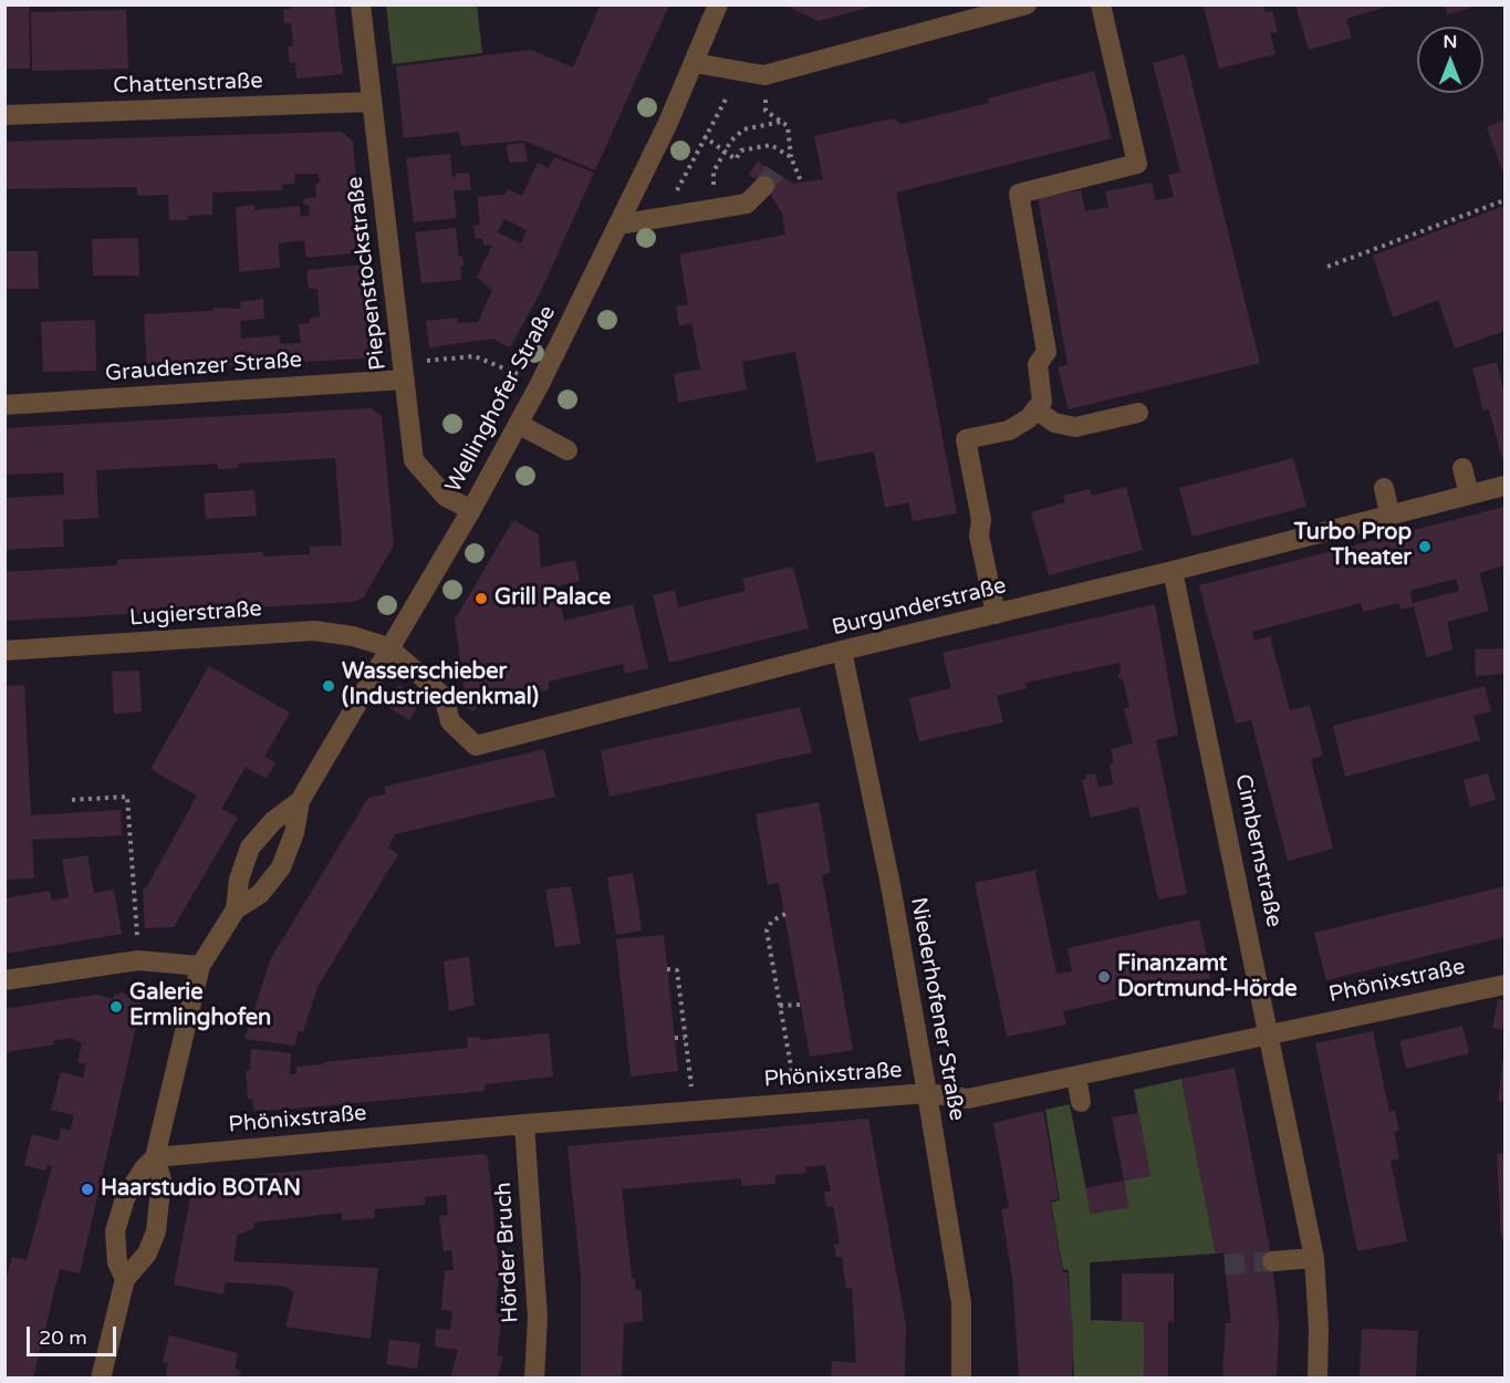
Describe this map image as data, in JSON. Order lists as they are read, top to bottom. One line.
{"streets":{"street":["Chattenstraße","Piepenstockstraße","Graudenzer Straße","Wellinghofer Straße","Burgunderstraße","Lugierstraße","Cimbernstraße","Phönixstraße","Niederhofener Straße","Hörder Bruch"]},"crossings":[["Chattenstraße","Piepenstockstraße"],["Piepenstockstraße","Graudenzer Straße"],["Piepenstockstraße","Wellinghofer Straße"],["Wellinghofer Straße","Burgunderstraße"],["Wellinghofer Straße","Lugierstraße"],["Wellinghofer Straße","Phönixstraße"],["Burgunderstraße","Lugierstraße"],["Burgunderstraße","Cimbernstraße"],["Burgunderstraße","Niederhofener Straße"],["Cimbernstraße","Phönixstraße"],["Phönixstraße","Niederhofener Straße"],["Phönixstraße","Hörder Bruch"]],"places":["Turbo Prop Theater","Grill Palace","Wasserschieber (Industriedenkmal)","Finanzamt Dortmund-Hörde","Galerie Ermlinghofen","Haarstudio BOTAN"],"scale_bar":"20 m","north":"top"}
